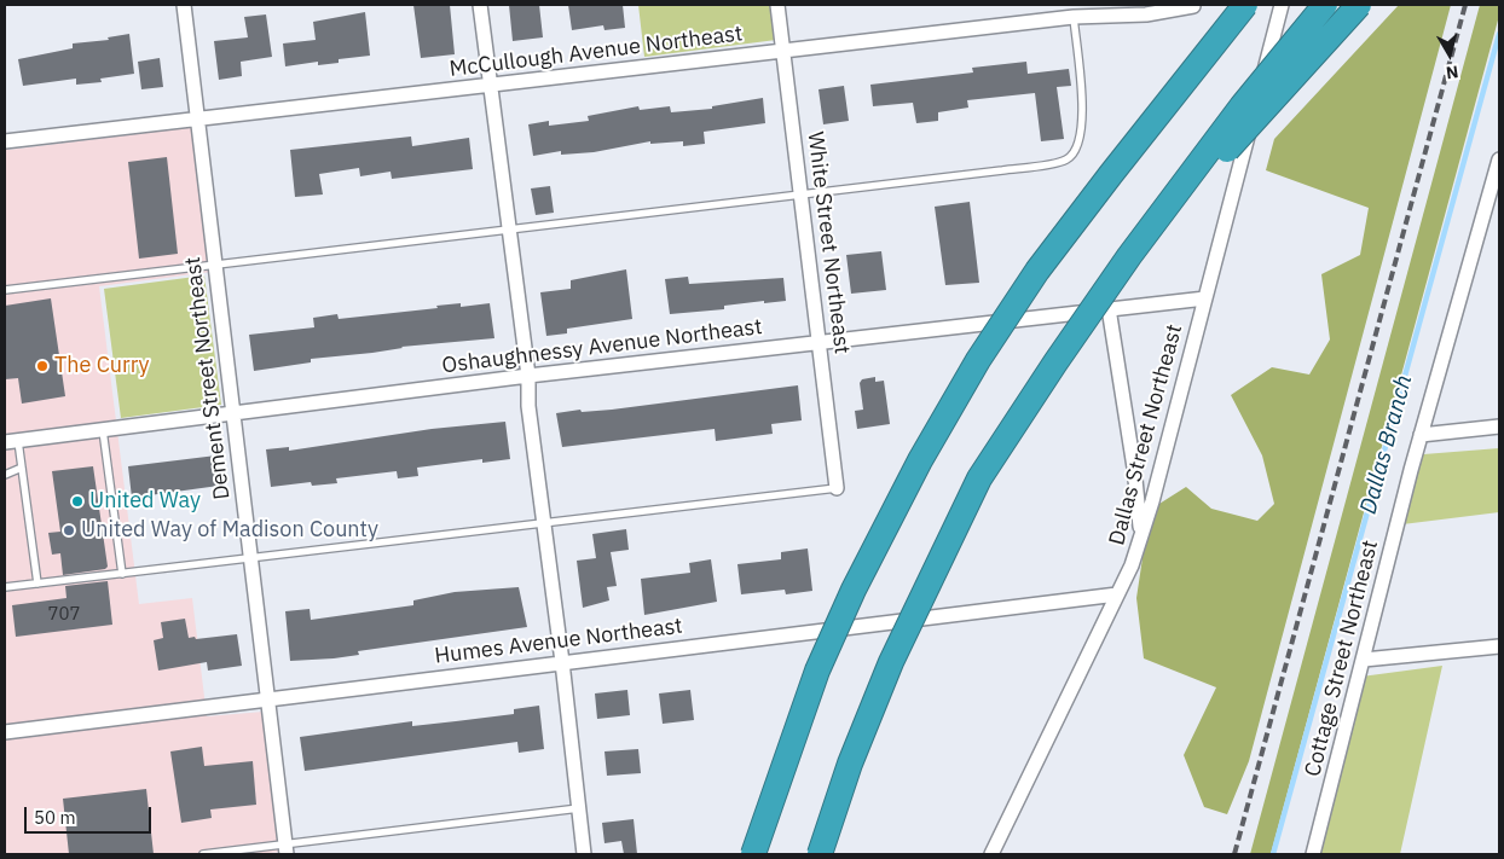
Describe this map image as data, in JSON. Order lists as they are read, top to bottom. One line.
{"streets":{"street":["McCullough Avenue Northeast","White Street Northeast","Oshaughnessy Avenue Northeast","Dement Street Northeast","Dallas Street Northeast","Humes Avenue Northeast","Cottage Street Northeast"]},"crossings":[["McCullough Avenue Northeast","White Street Northeast"],["McCullough Avenue Northeast","Dement Street Northeast"],["White Street Northeast","Oshaughnessy Avenue Northeast"],["Oshaughnessy Avenue Northeast","Dement Street Northeast"],["Oshaughnessy Avenue Northeast","Dallas Street Northeast"],["Dement Street Northeast","Humes Avenue Northeast"],["Dallas Street Northeast","Humes Avenue Northeast"]],"water":["Dallas Branch"],"places":["The Curry","United Way","United Way of Madison County"],"house_numbers":["707"],"scale_bar":"50 m","north":"bottom"}
